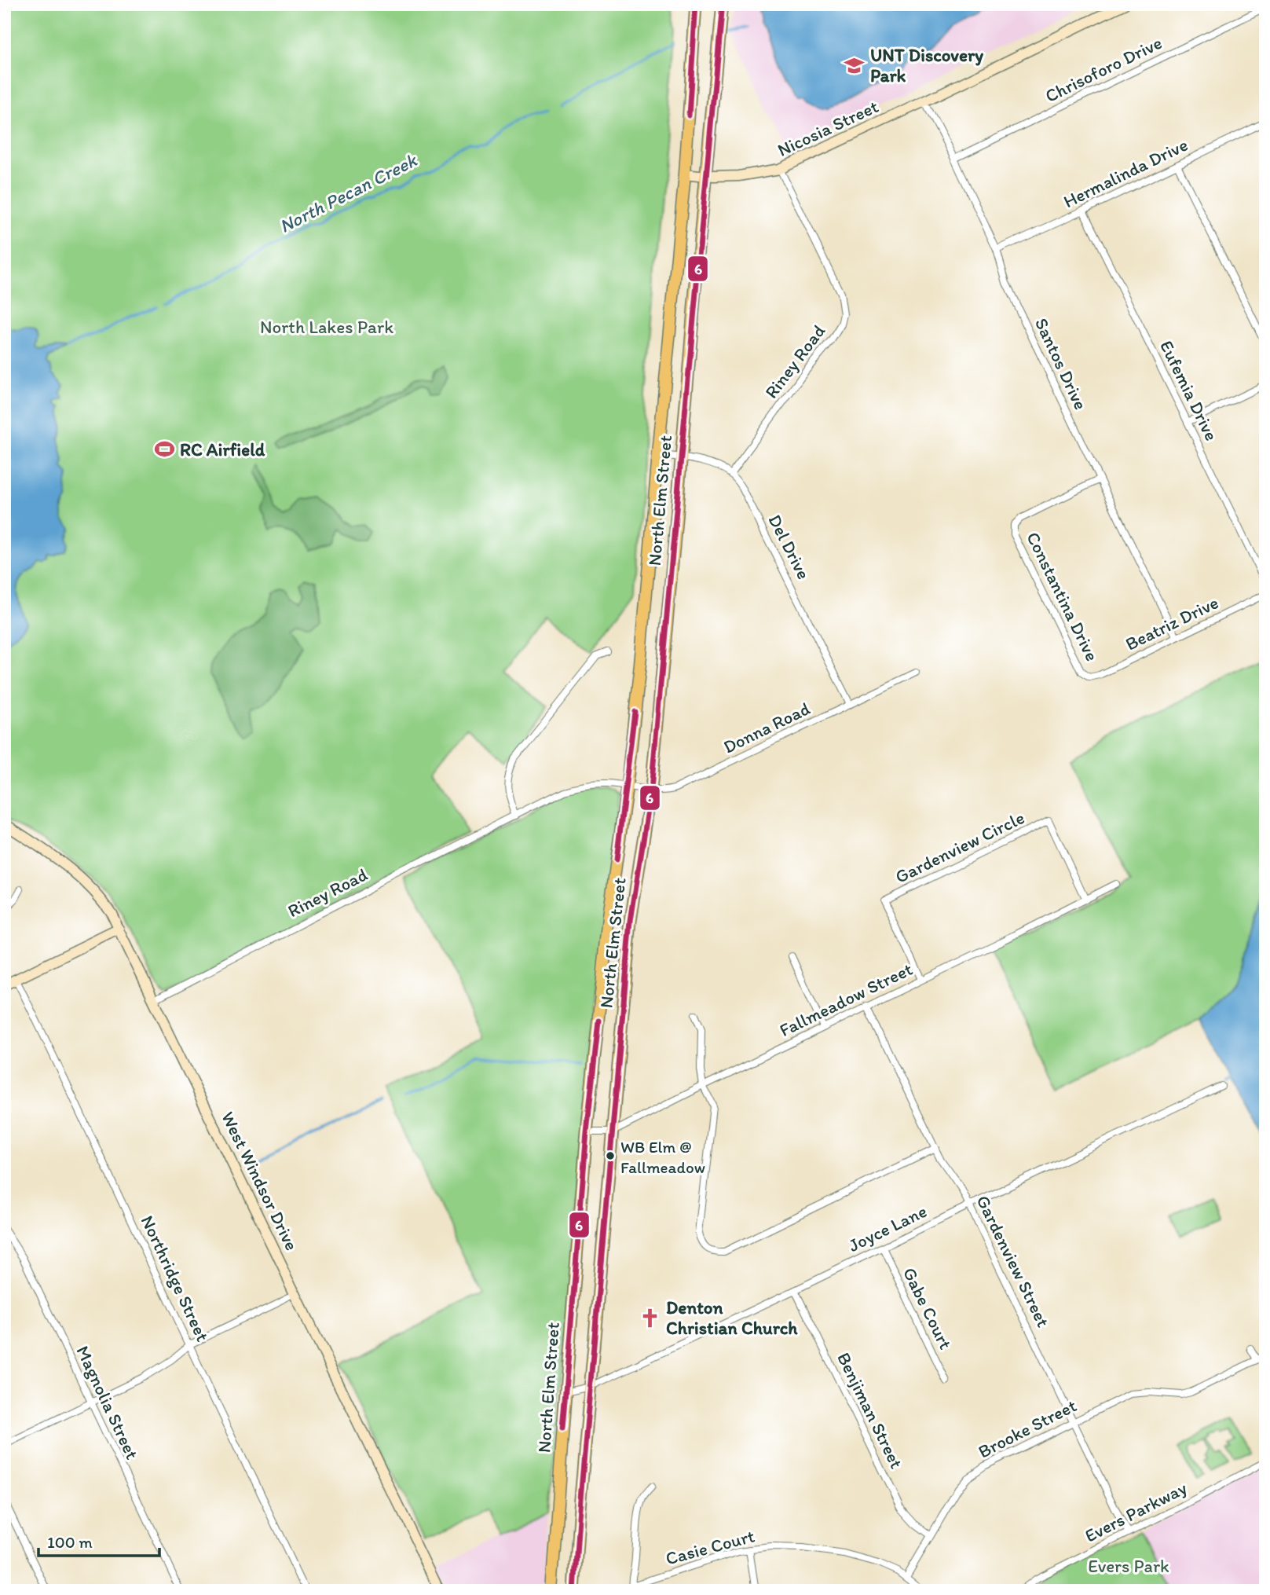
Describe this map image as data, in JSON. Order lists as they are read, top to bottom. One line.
{"streets":{"main road":["North Elm Street"],"street":["Chrisoforo Drive","Nicosia Street","Hermalinda Drive","Riney Road","Santos Drive","Eufemia Drive","Del Drive","Constantina Drive","Beatriz Drive","Donna Road","Gardenview Circle","Fallmeadow Street","West Windsor Drive","Joyce Lane","Gardenview Street","Northridge Street","Gabe Court","Magnolia Street","Benjiman Street","Brooke Street","Evers Parkway","Casie Court"]},"crossings":[["Chrisoforo Drive","Santos Drive"],["Nicosia Street","Riney Road"],["Nicosia Street","Santos Drive"],["Nicosia Street","North Elm Street"],["Hermalinda Drive","Santos Drive"],["Hermalinda Drive","Eufemia Drive"],["Riney Road","North Elm Street"],["Riney Road","Del Drive"],["Riney Road","Donna Road"],["Riney Road","West Windsor Drive"],["Santos Drive","Constantina Drive"],["Santos Drive","Beatriz Drive"],["North Elm Street","Donna Road"],["North Elm Street","Fallmeadow Street"],["North Elm Street","Joyce Lane"],["Del Drive","Donna Road"],["Constantina Drive","Beatriz Drive"],["Gardenview Circle","Fallmeadow Street"],["Fallmeadow Street","Gardenview Street"],["Joyce Lane","Gardenview Street"],["Joyce Lane","Gabe Court"],["Joyce Lane","Benjiman Street"],["Gardenview Street","Brooke Street"],["Gardenview Street","Evers Parkway"],["Benjiman Street","Brooke Street"],["Brooke Street","Casie Court"]],"water":["North Pecan Creek"],"parks":["North Lakes Park","Evers Park"],"places":{"school or university":["UNT Discovery Park"],"sports":["RC Airfield"],"other":["WB Elm @ Fallmeadow"],"church":["Denton Christian Church"]},"lines":["transit line 6"],"scale_bar":"100 m"}
